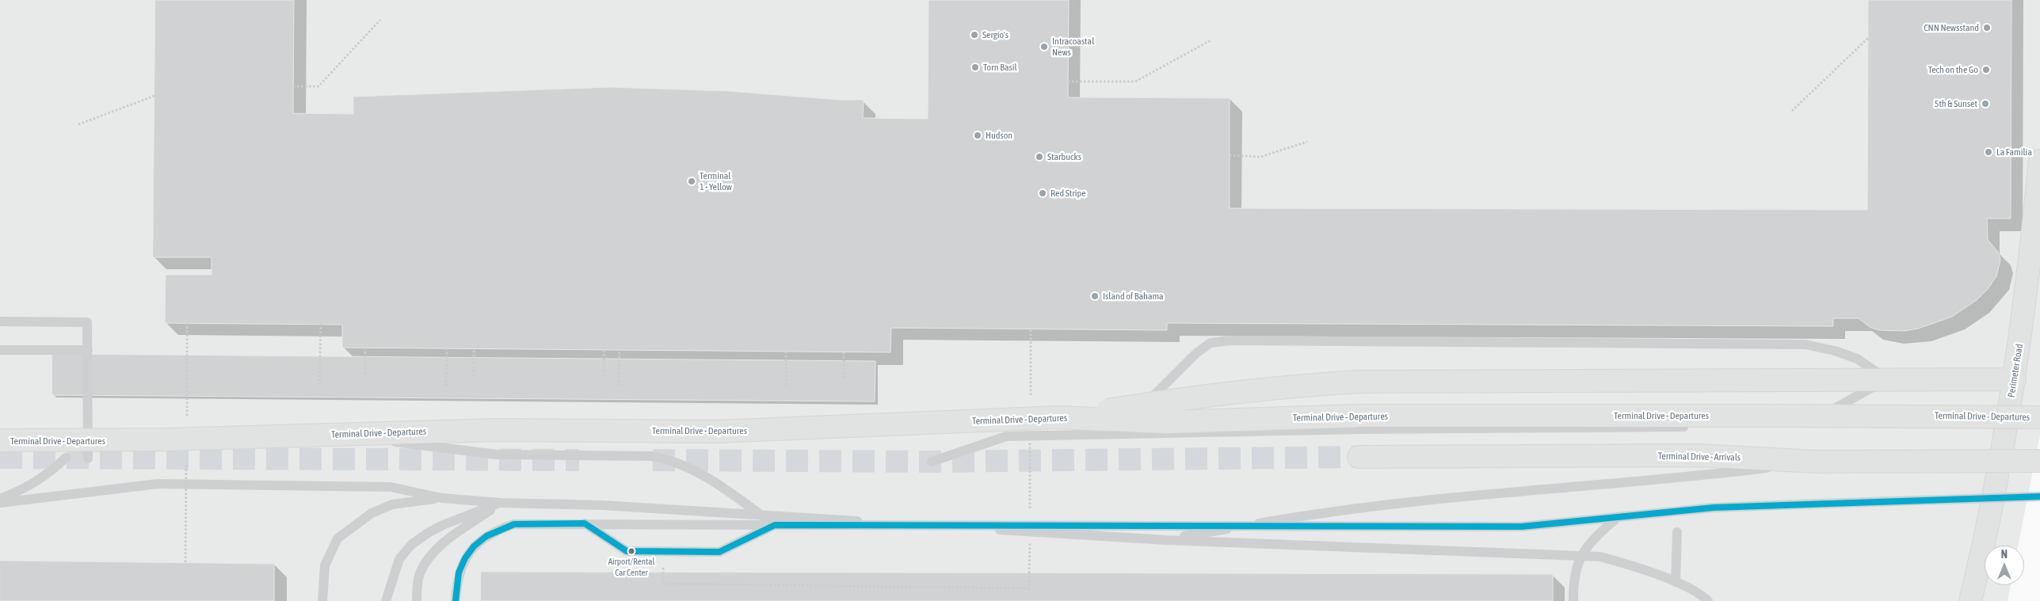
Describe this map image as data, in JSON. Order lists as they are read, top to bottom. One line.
{"streets":{"street":["Perimeter Road","Terminal Drive - Departures","Terminal Drive - Arrivals"]},"places":["CNN Newsstand","Sergio's","Intracoastal News","Torn Basil","Tech on the Go","5th & Sunset","Hudson","La Familia","Starbucks","Terminal 1 - Yellow","Red Stripe","Island of Bahama","Airport/Rental Car Center"],"north":"top"}
